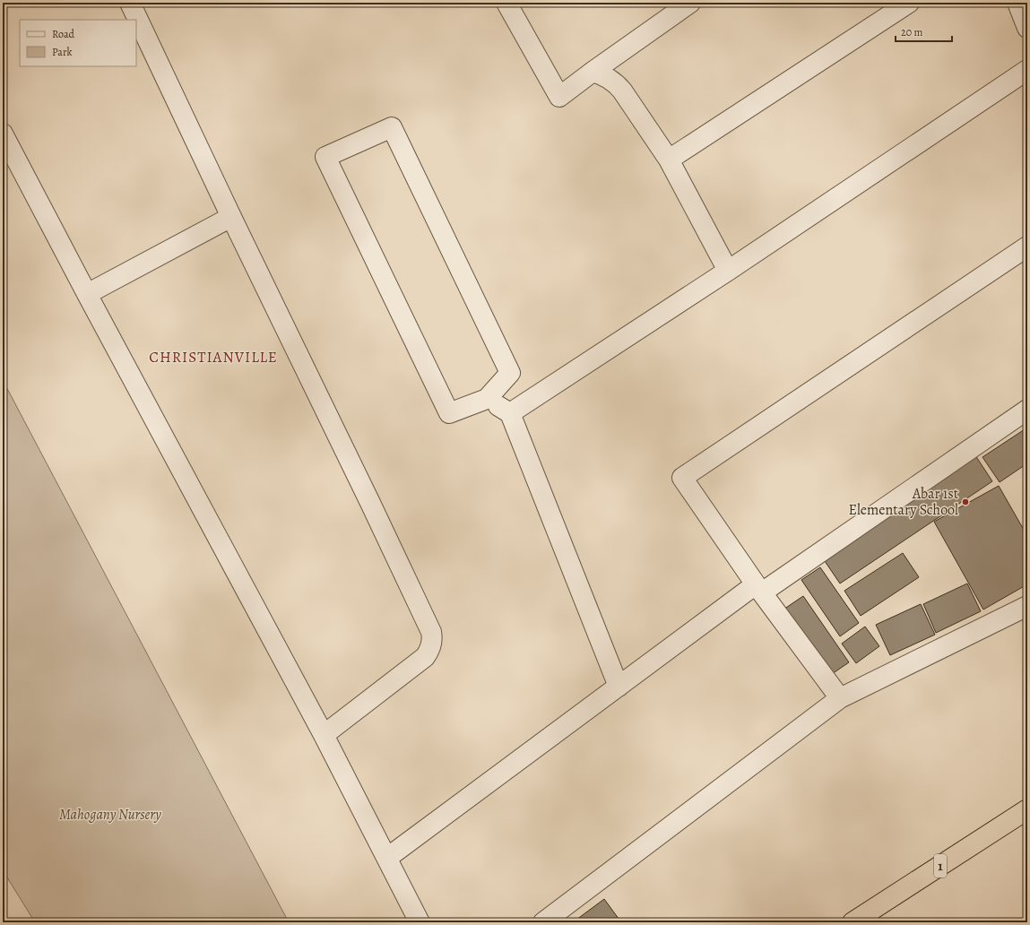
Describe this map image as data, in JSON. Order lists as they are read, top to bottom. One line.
{"streets":{"highway":["1"]},"districts":["CHRISTIANVILLE"],"parks":["Mahogany Nursery"],"places":["Abar 1st Elementary School"],"legend":["Road","Park"],"scale_bar":"20 m"}
